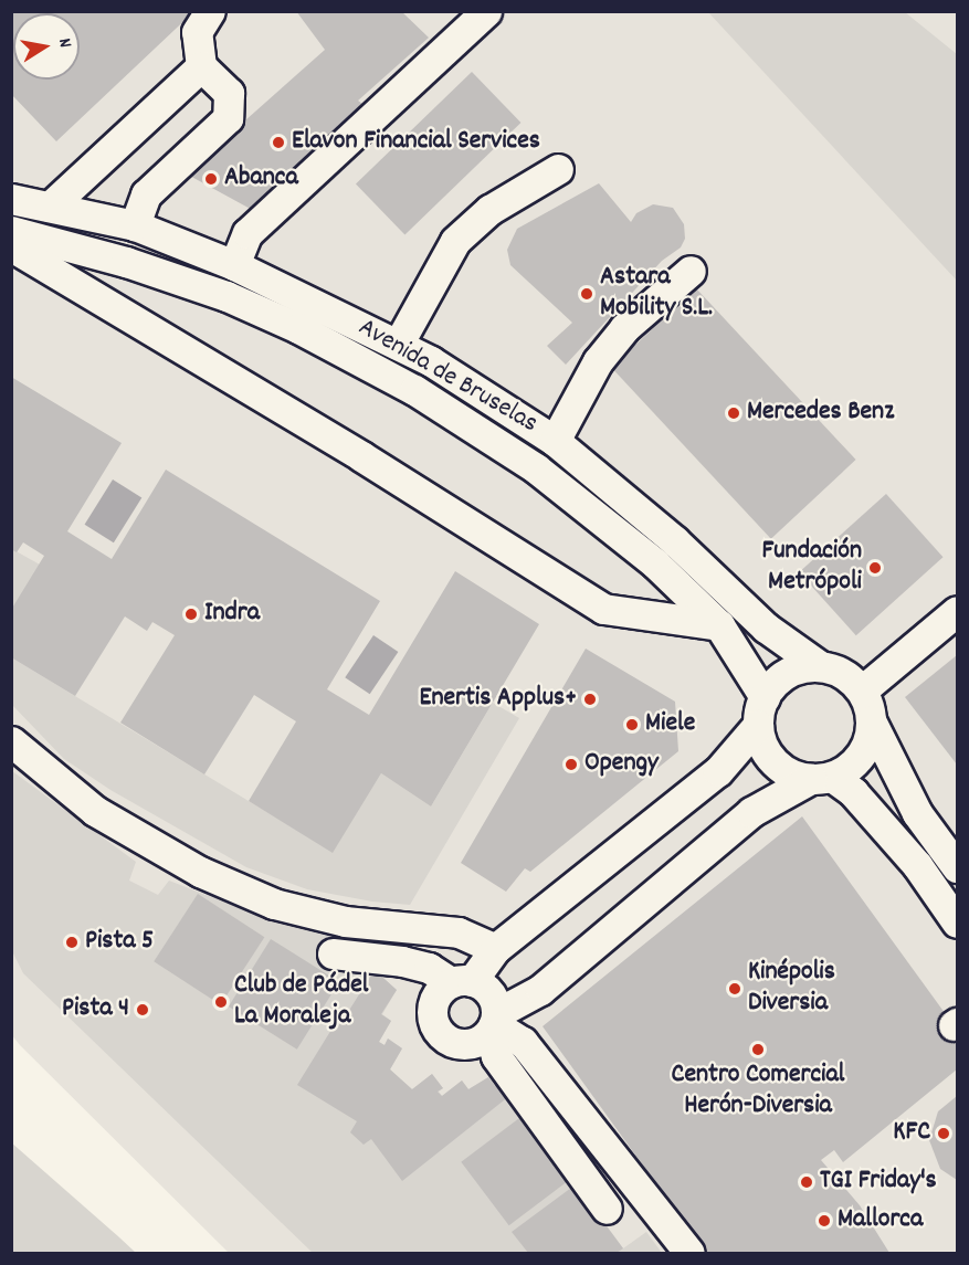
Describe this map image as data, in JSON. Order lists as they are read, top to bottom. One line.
{"streets":{"street":["Avenida de Bruselas"]},"places":["Elavon Financial Services","Abanca","Astara Mobility S.L.","Mercedes Benz","Fundación Metrópoli","Indra","Enertis Applus+","Miele","Opengy","Pista 5","Kinépolis Diversia","Club de Pádel La Moraleja","Pista 4","Centro Comercial Herón-Diversia","KFC","TGI Friday's","Mallorca"],"north":"right"}
